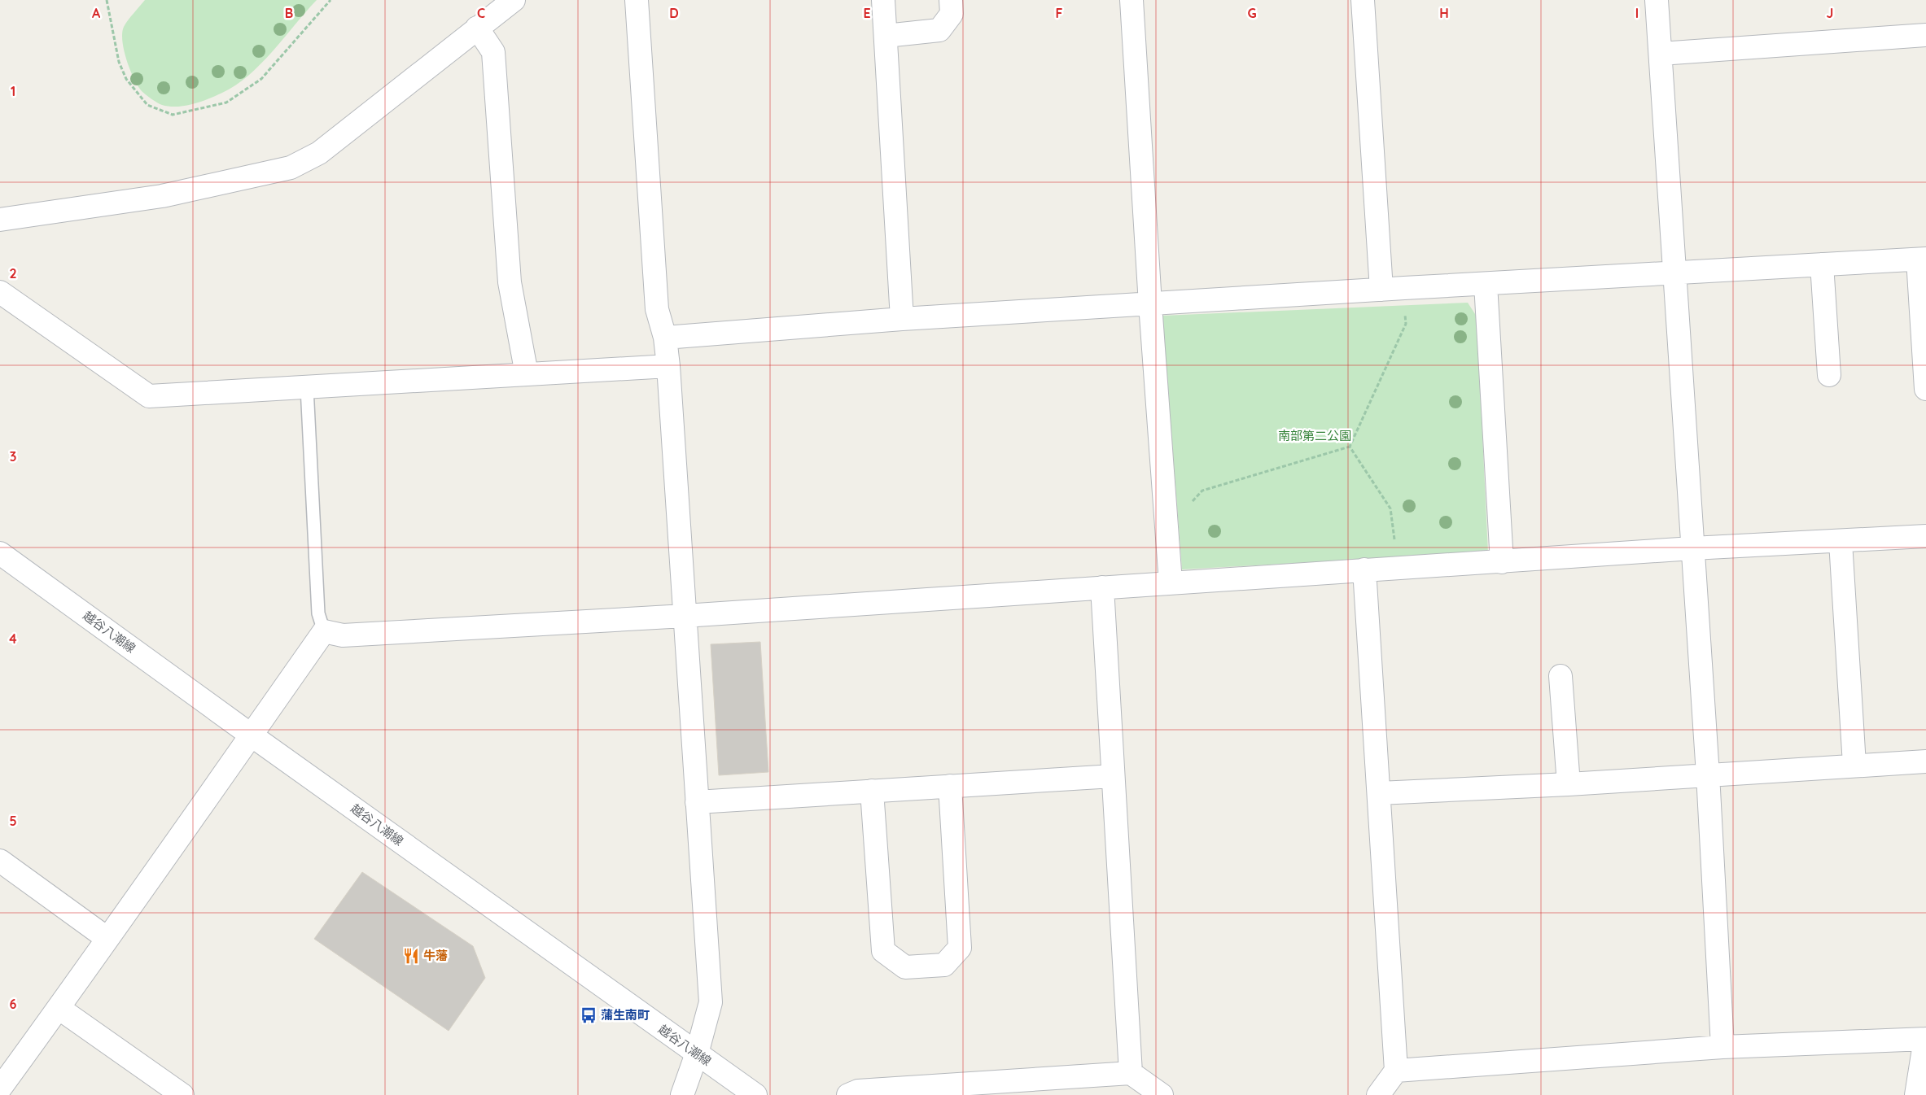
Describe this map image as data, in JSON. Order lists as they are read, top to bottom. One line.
{"streets":{"street":["越谷八潮線"]},"parks":["南部第二公園"],"places":{"restaurant":["牛藩"],"bus stop":["蒲生南町"]},"grid":{"columns":["A","B","C","D","E","F","G","H","I","J"],"rows":["1","2","3","4","5","6"]}}
